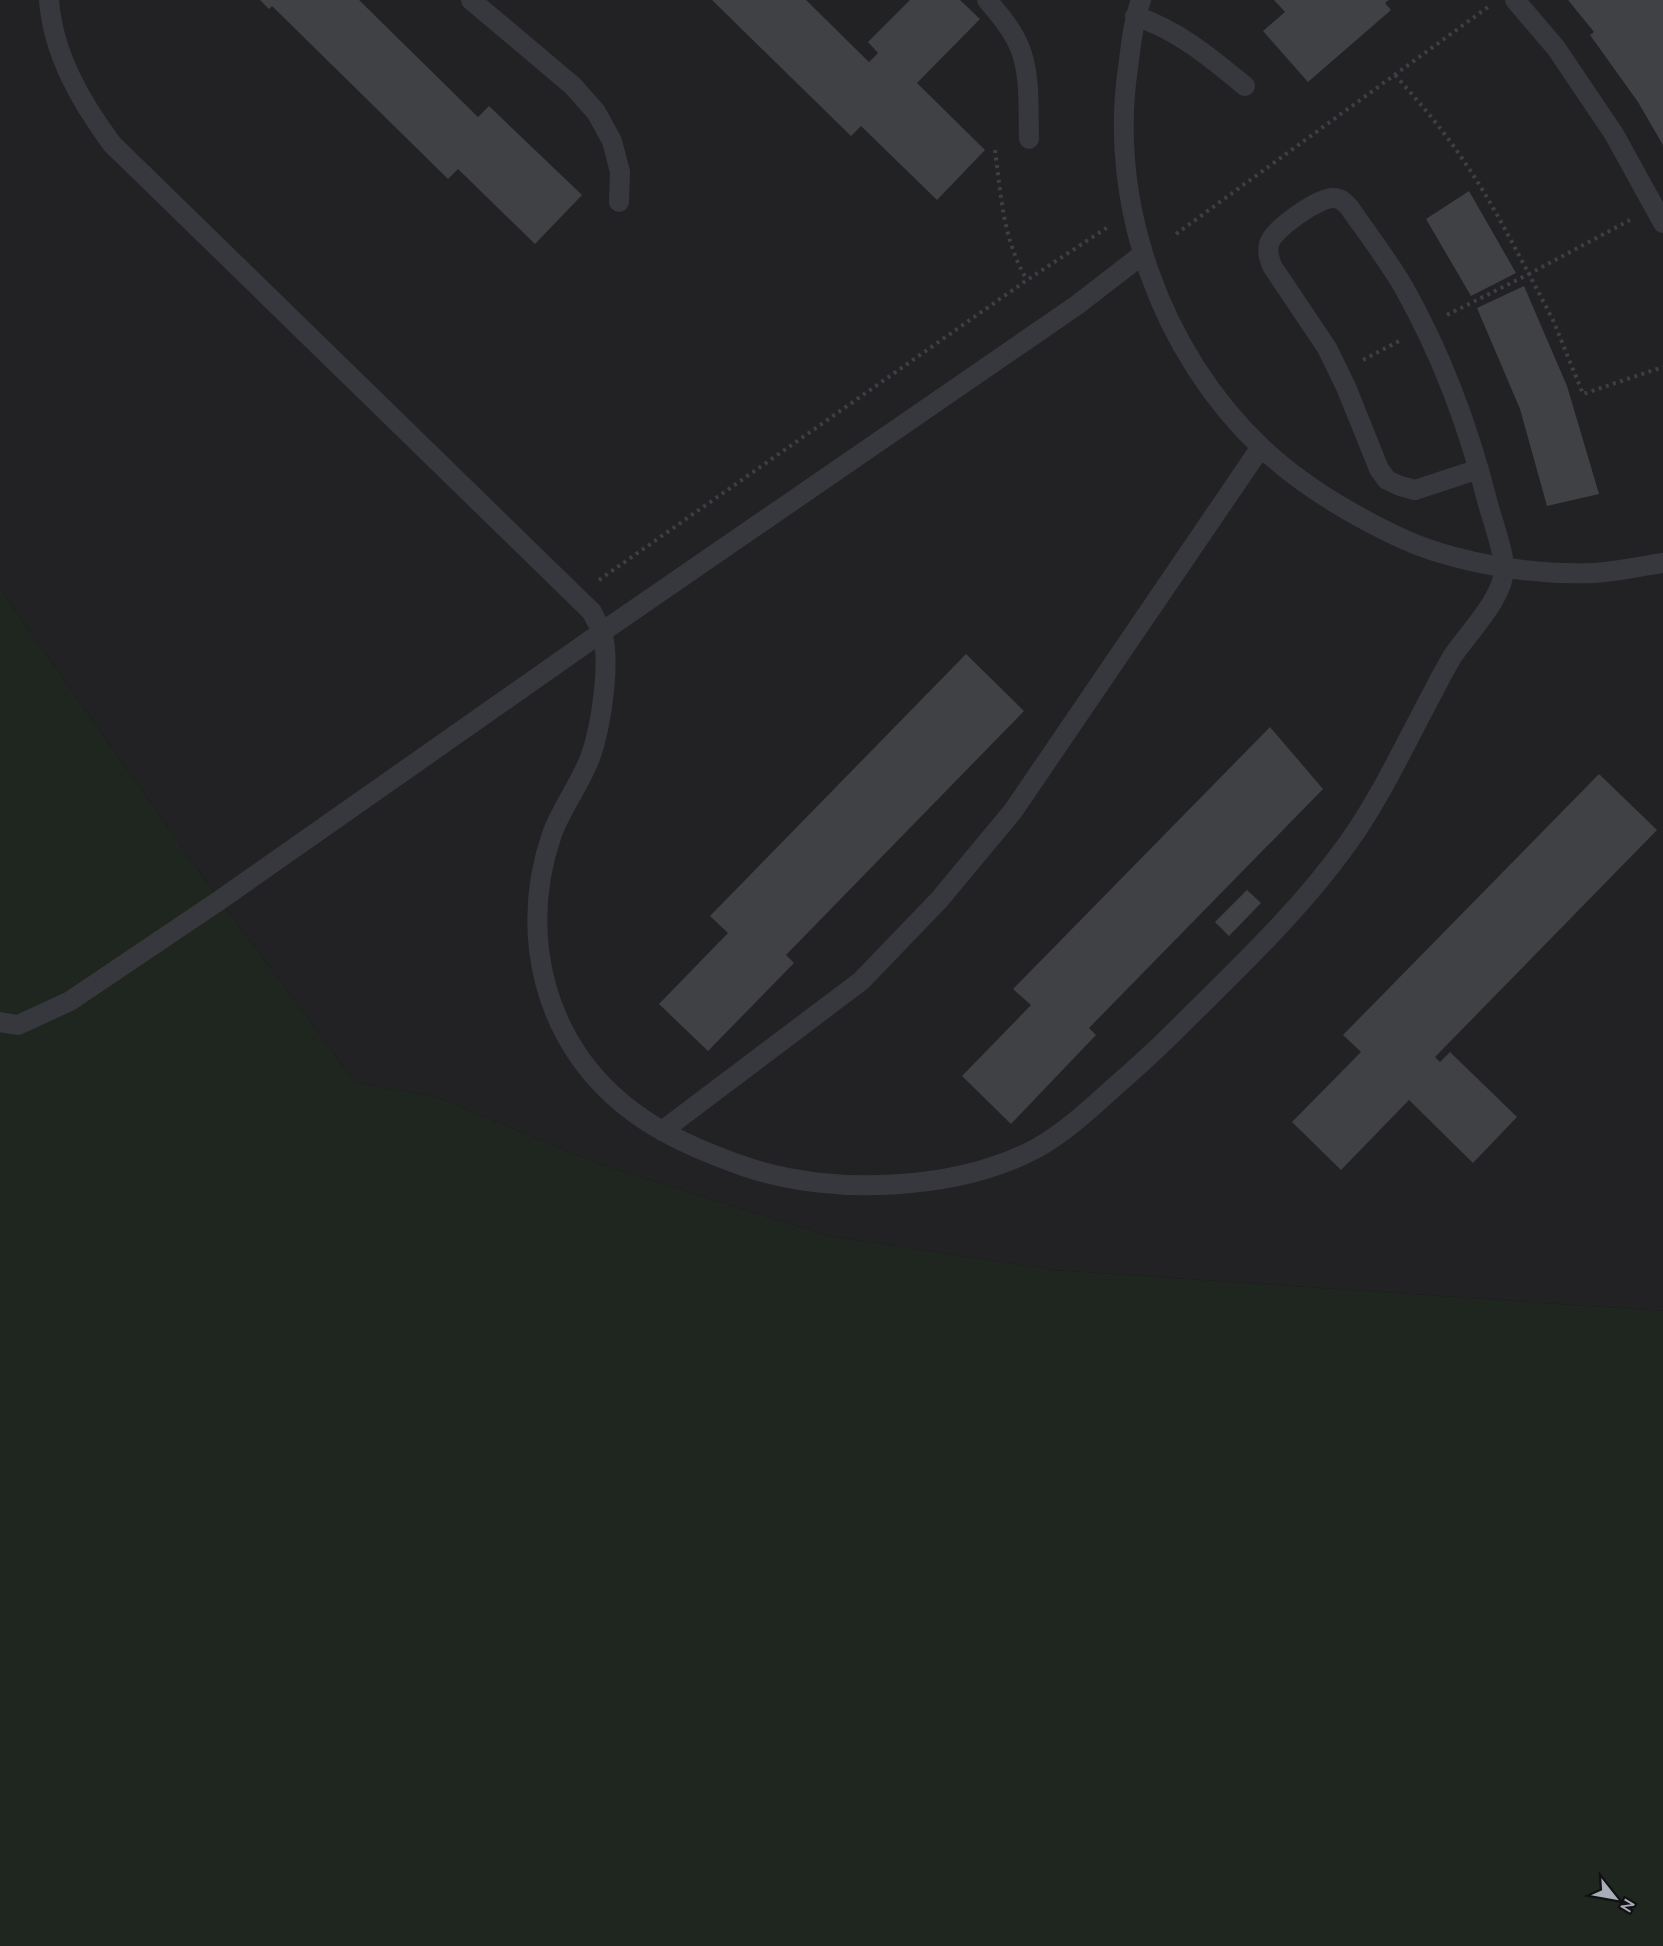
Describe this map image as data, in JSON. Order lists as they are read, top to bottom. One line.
{"north":"bottom right"}
